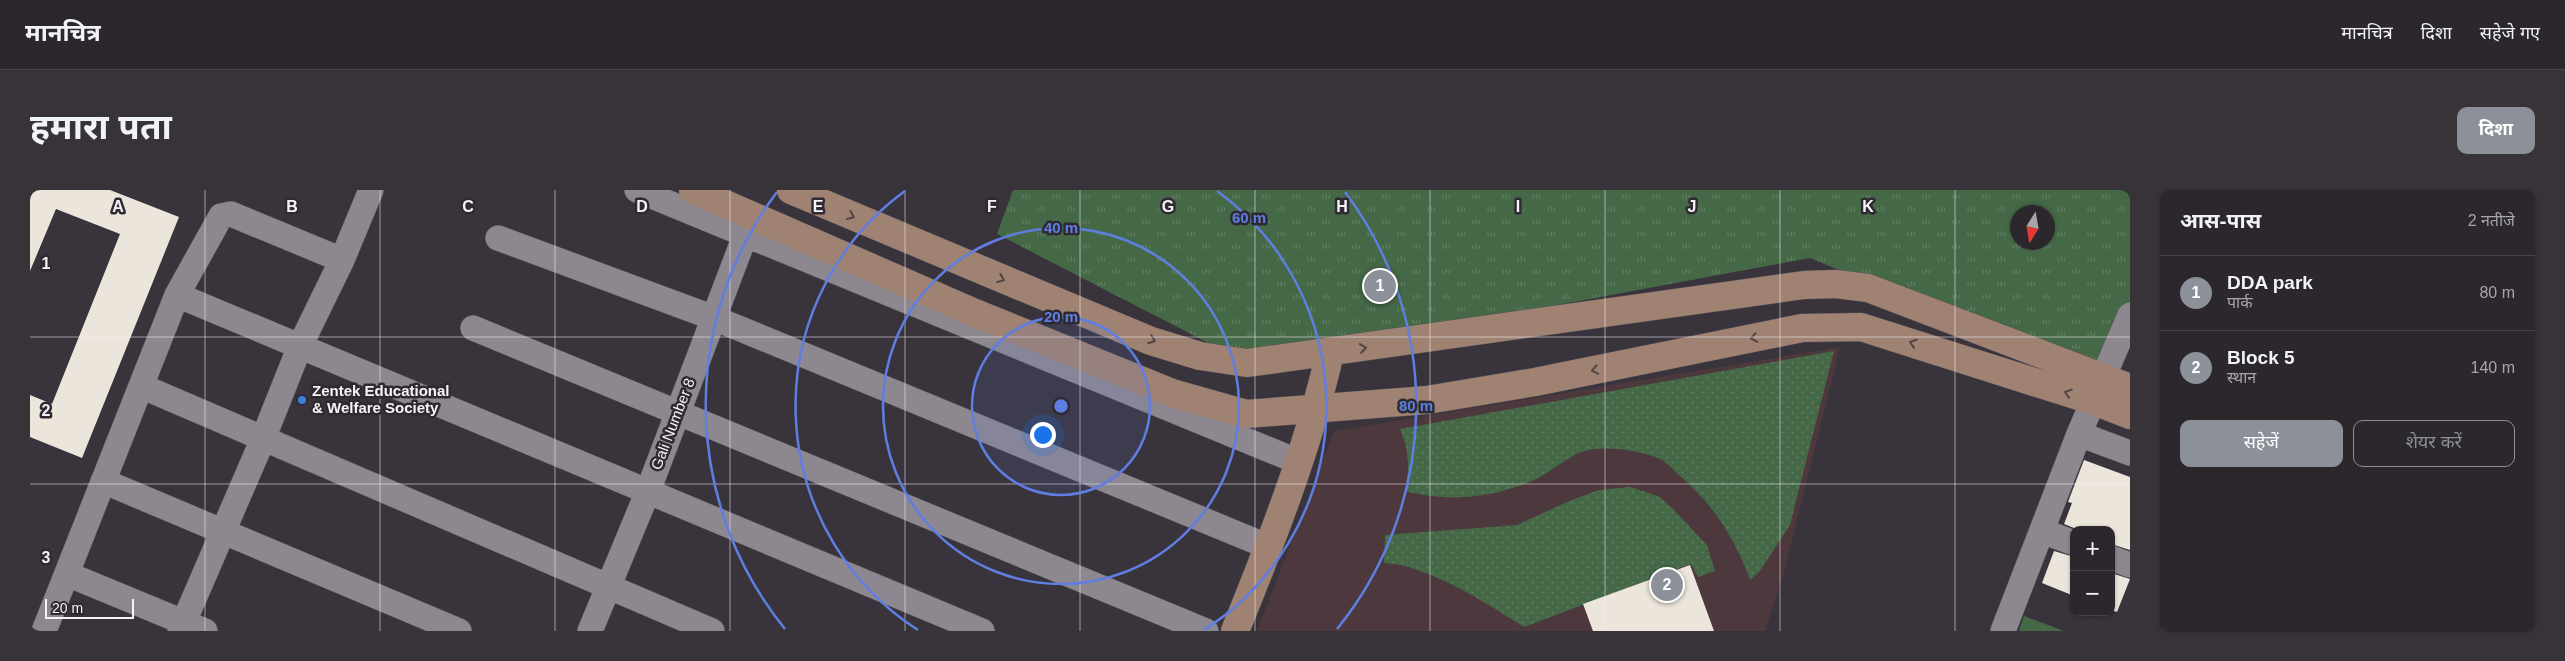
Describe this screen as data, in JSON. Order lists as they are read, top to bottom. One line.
{"streets":{"street":["Gali Number 8"]},"places":["Zentek Educational & Welfare Society"],"scale_bar":"20 m","north":"bottom","page":{"header":"मानचित्र","nav":["मानचित्र","दिशा","सहेजे गए"],"title":"हमारा पता","buttons":["दिशा",["सहेजें","शेयर करें"]],"heading":["आस-पास","2 नतीजे"],"list":[{"mark":"1","name":"DDA park","note":"पार्क","value":"80 m"},{"mark":"2","name":"Block 5","note":"स्थान","value":"140 m"}],"pins":["1","2"],"map_buttons":["+","−"],"scale":"20 m"},"grid":{"columns":["A","B","C","D","E","F","G","H","I","J","K"],"rows":["1","2","3"]},"rings":["60 m","40 m","20 m","80 m"]}
